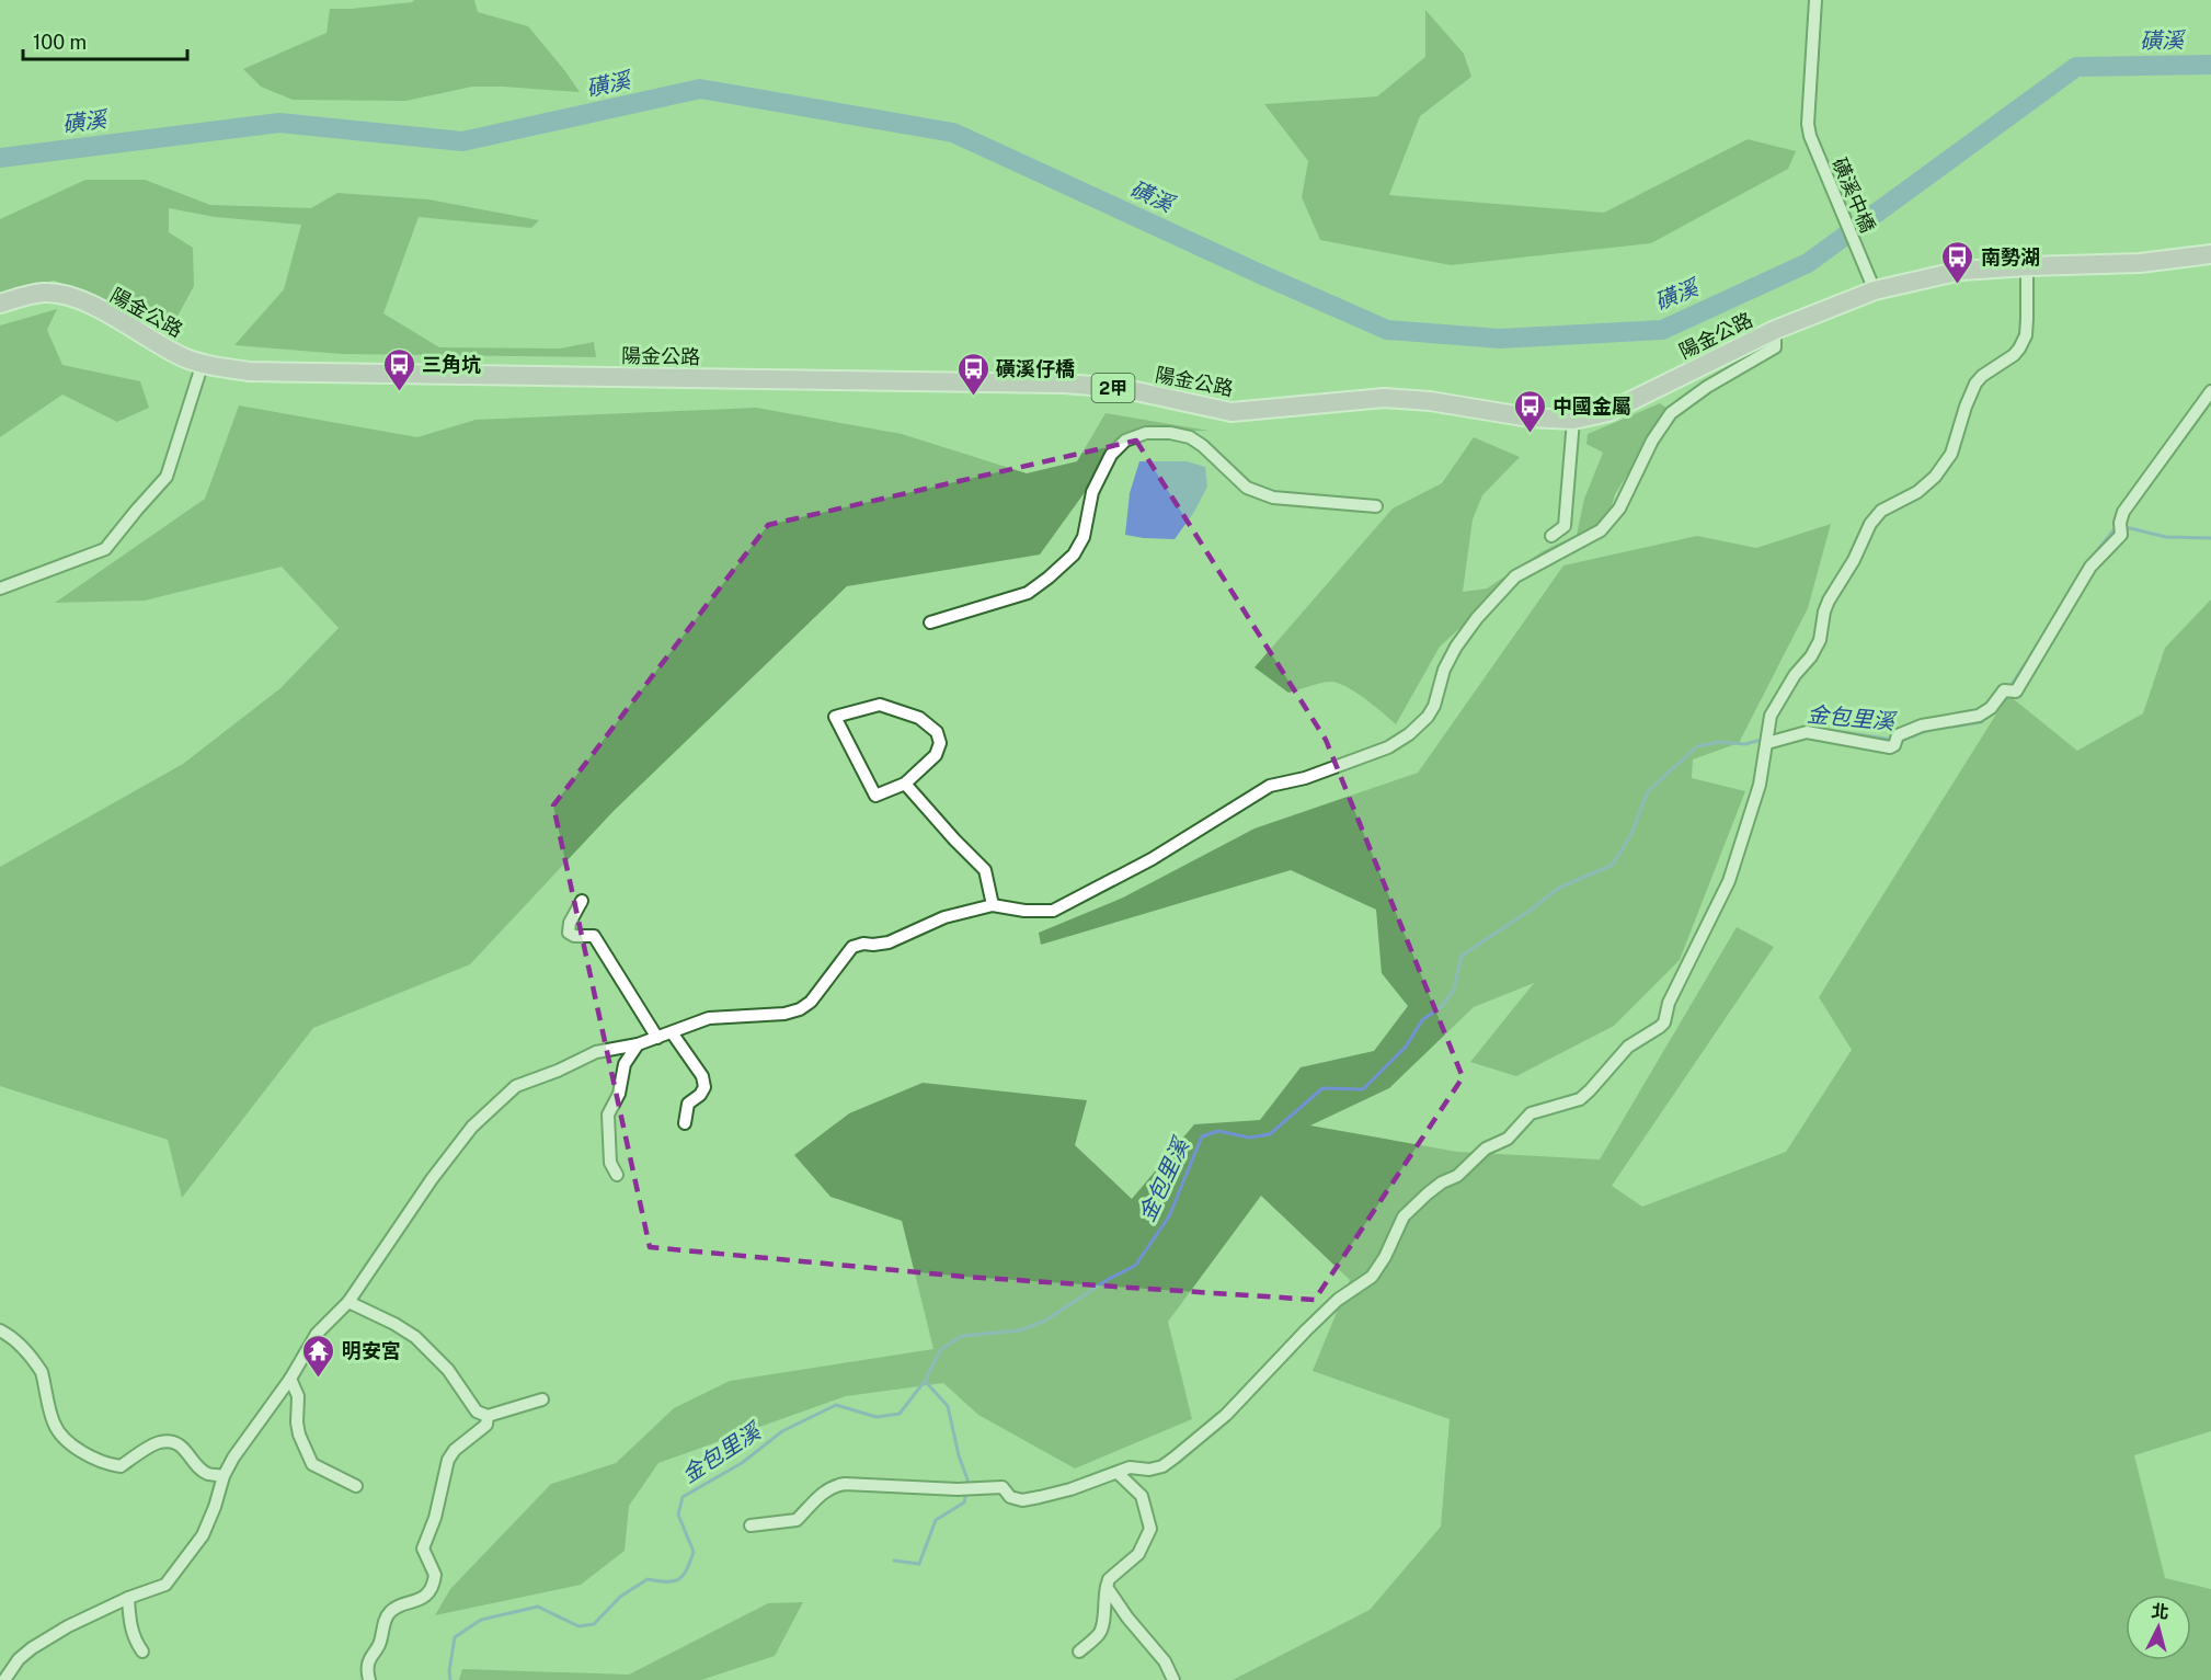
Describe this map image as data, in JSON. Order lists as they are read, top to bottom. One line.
{"streets":{"main road":["陽金公路","2甲"],"street":["磺溪中橋"]},"crossings":[["磺溪中橋","陽金公路"]],"water":["磺溪","金包里溪"],"places":{"bus stop":["南勢湖","三角坑","磺溪仔橋","中國金屬"],"temple":["明安宮"]},"scale_bar":"100 m","north":"top"}
